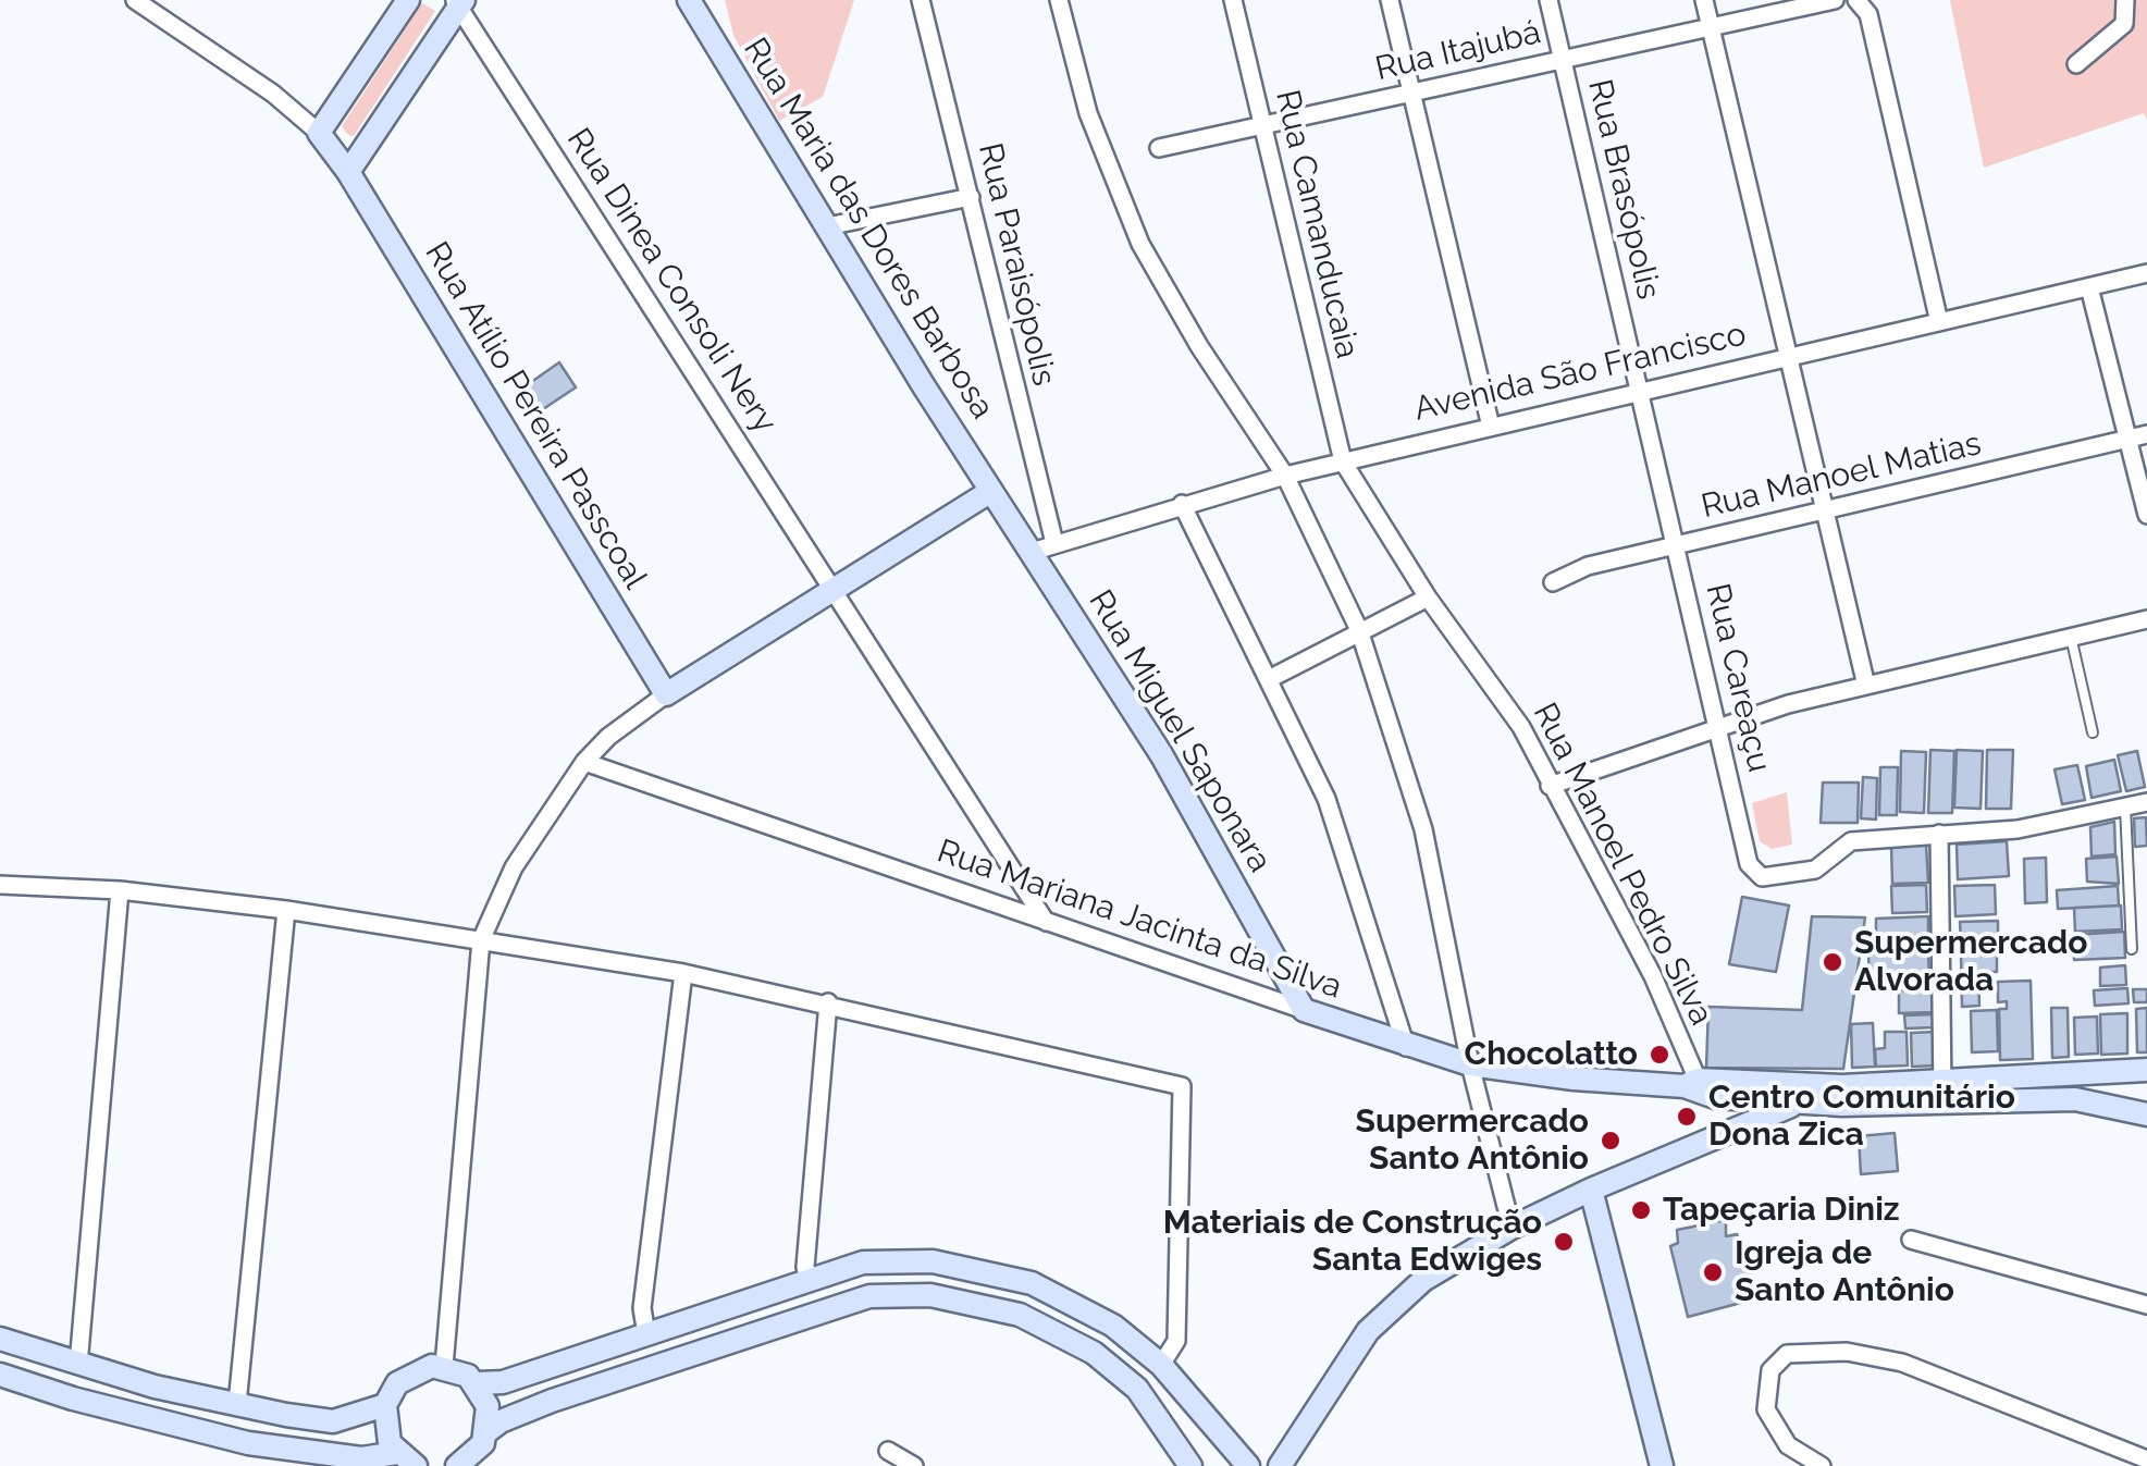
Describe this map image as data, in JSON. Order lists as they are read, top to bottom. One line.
{"streets":{"main road":["Rua Maria das Dores Barbosa","Rua Atílio Pereira Passcoal","Rua Miguel Saponara","Rua Mariana Jacinta da Silva"],"street":["Rua Itajubá","Rua Brasópolis","Rua Camanducaia","Rua Paraisópolis","Rua Dinea Consoli Nery","Avenida São Francisco","Rua Manoel Matias","Rua Careaçu","Rua Manoel Pedro Silva"]},"crossings":[["Rua Itajubá","Rua Brasópolis"],["Rua Itajubá","Rua Camanducaia"],["Rua Brasópolis","Avenida São Francisco"],["Rua Brasópolis","Rua Careaçu"],["Rua Camanducaia","Avenida São Francisco"],["Rua Camanducaia","Rua Manoel Pedro Silva"],["Rua Maria das Dores Barbosa","Rua Miguel Saponara"],["Rua Paraisópolis","Avenida São Francisco"],["Rua Dinea Consoli Nery","Rua Mariana Jacinta da Silva"],["Avenida São Francisco","Rua Careaçu"],["Avenida São Francisco","Rua Miguel Saponara"],["Avenida São Francisco","Rua Manoel Pedro Silva"],["Rua Manoel Matias","Rua Careaçu"],["Rua Miguel Saponara","Rua Mariana Jacinta da Silva"],["Rua Manoel Pedro Silva","Rua Mariana Jacinta da Silva"]],"places":["Supermercado Alvorada","Chocolatto","Centro Comunitário Dona Zica","Supermercado Santo Antônio","Tapeçaria Diniz","Materiais de Construção Santa Edwiges","Igreja de Santo Antônio"]}
